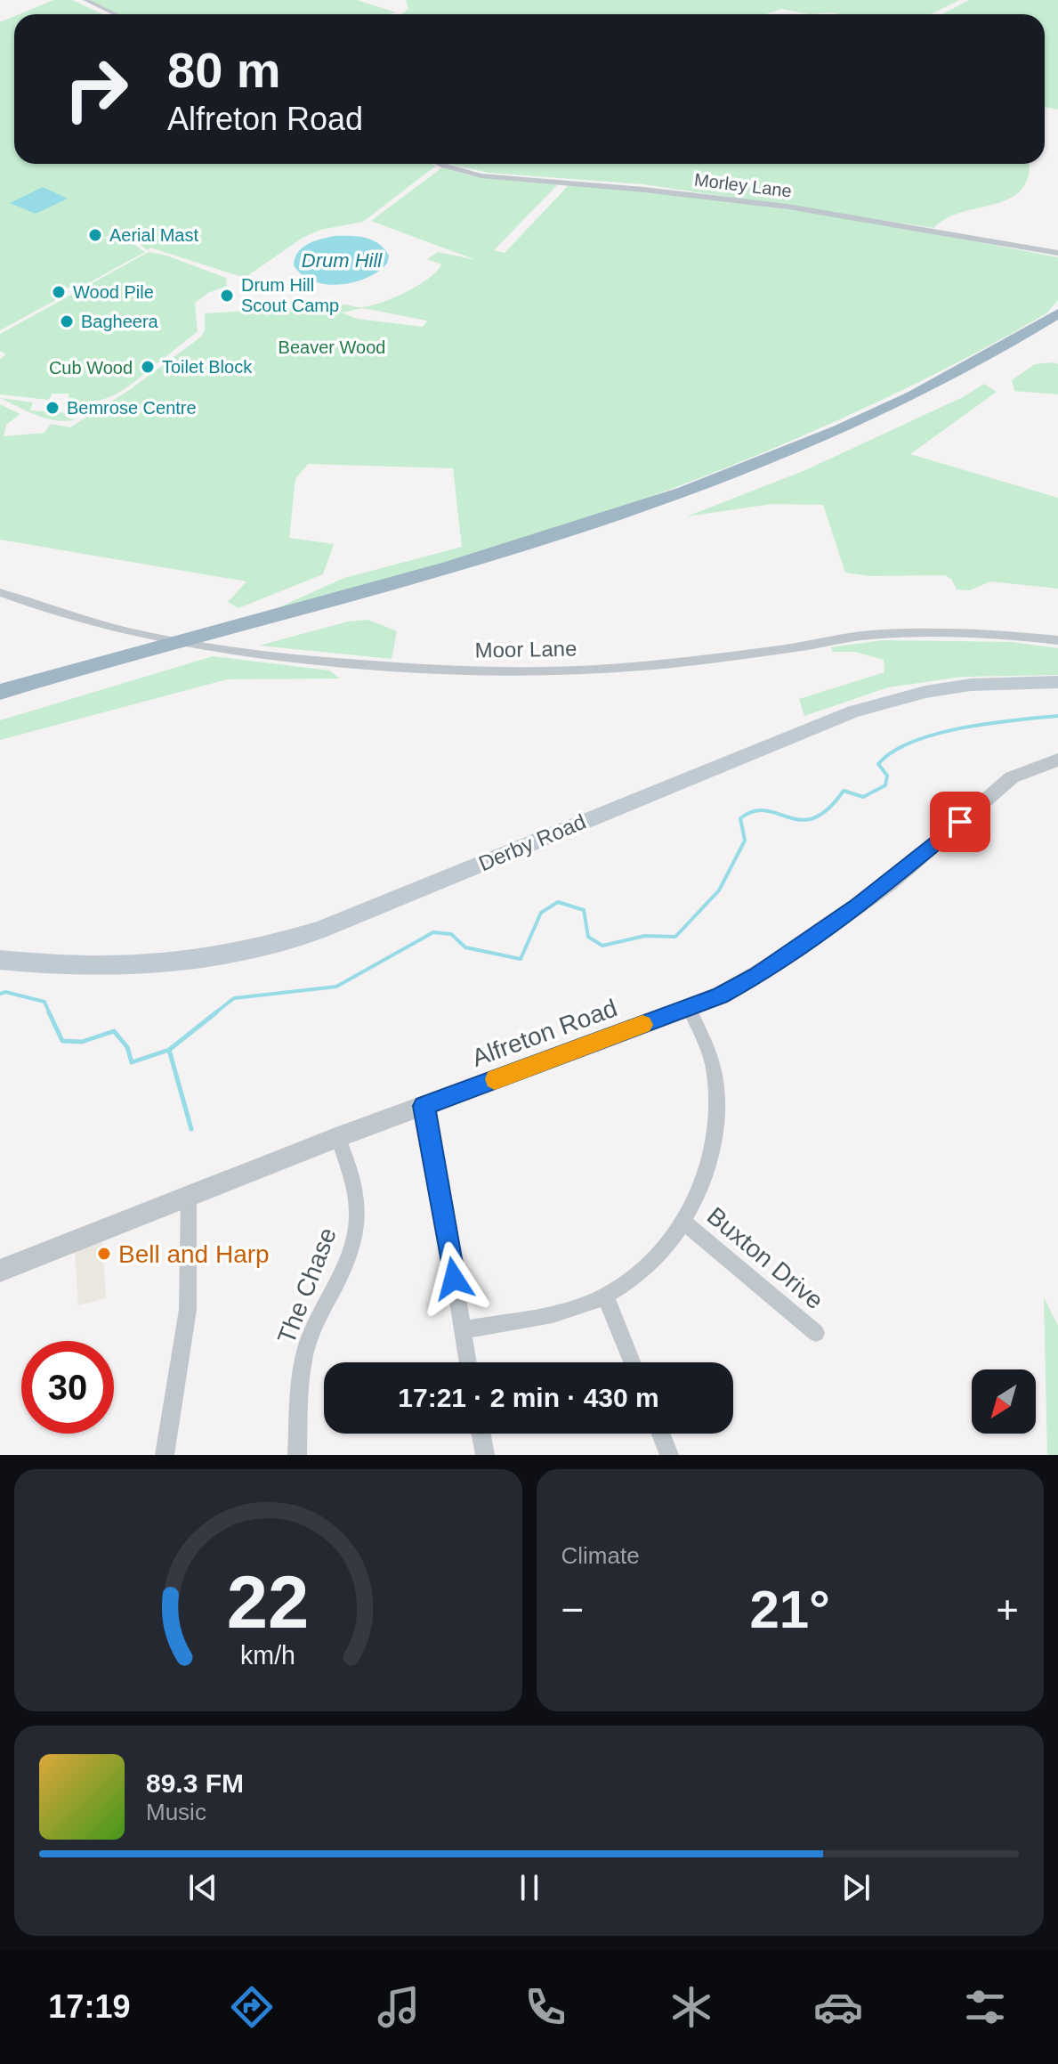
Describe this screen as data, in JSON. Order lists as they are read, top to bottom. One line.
{"streets":{"main road":["Derby Road"],"street":["Morley Lane","Moor Lane","Alfreton Road","Buxton Drive","The Chase"]},"crossings":[["Alfreton Road","The Chase"]],"water":["Drum Hill"],"parks":["Beaver Wood","Cub Wood"],"places":["Aerial Mast","Wood Pile","Drum Hill Scout Camp","Bagheera","Toilet Block","Bemrose Centre","Bell and Harp"],"north":"bottom left","page":{"turn":["80 m","Alfreton Road"],"limit":"30","trip":"17:21 · 2 min · 430 m","tile":"Climate","heat":["−","21°","+"],"song":["89.3 FM","Music"],"tabs":"17:19","gauge":["22","km/h"]}}
